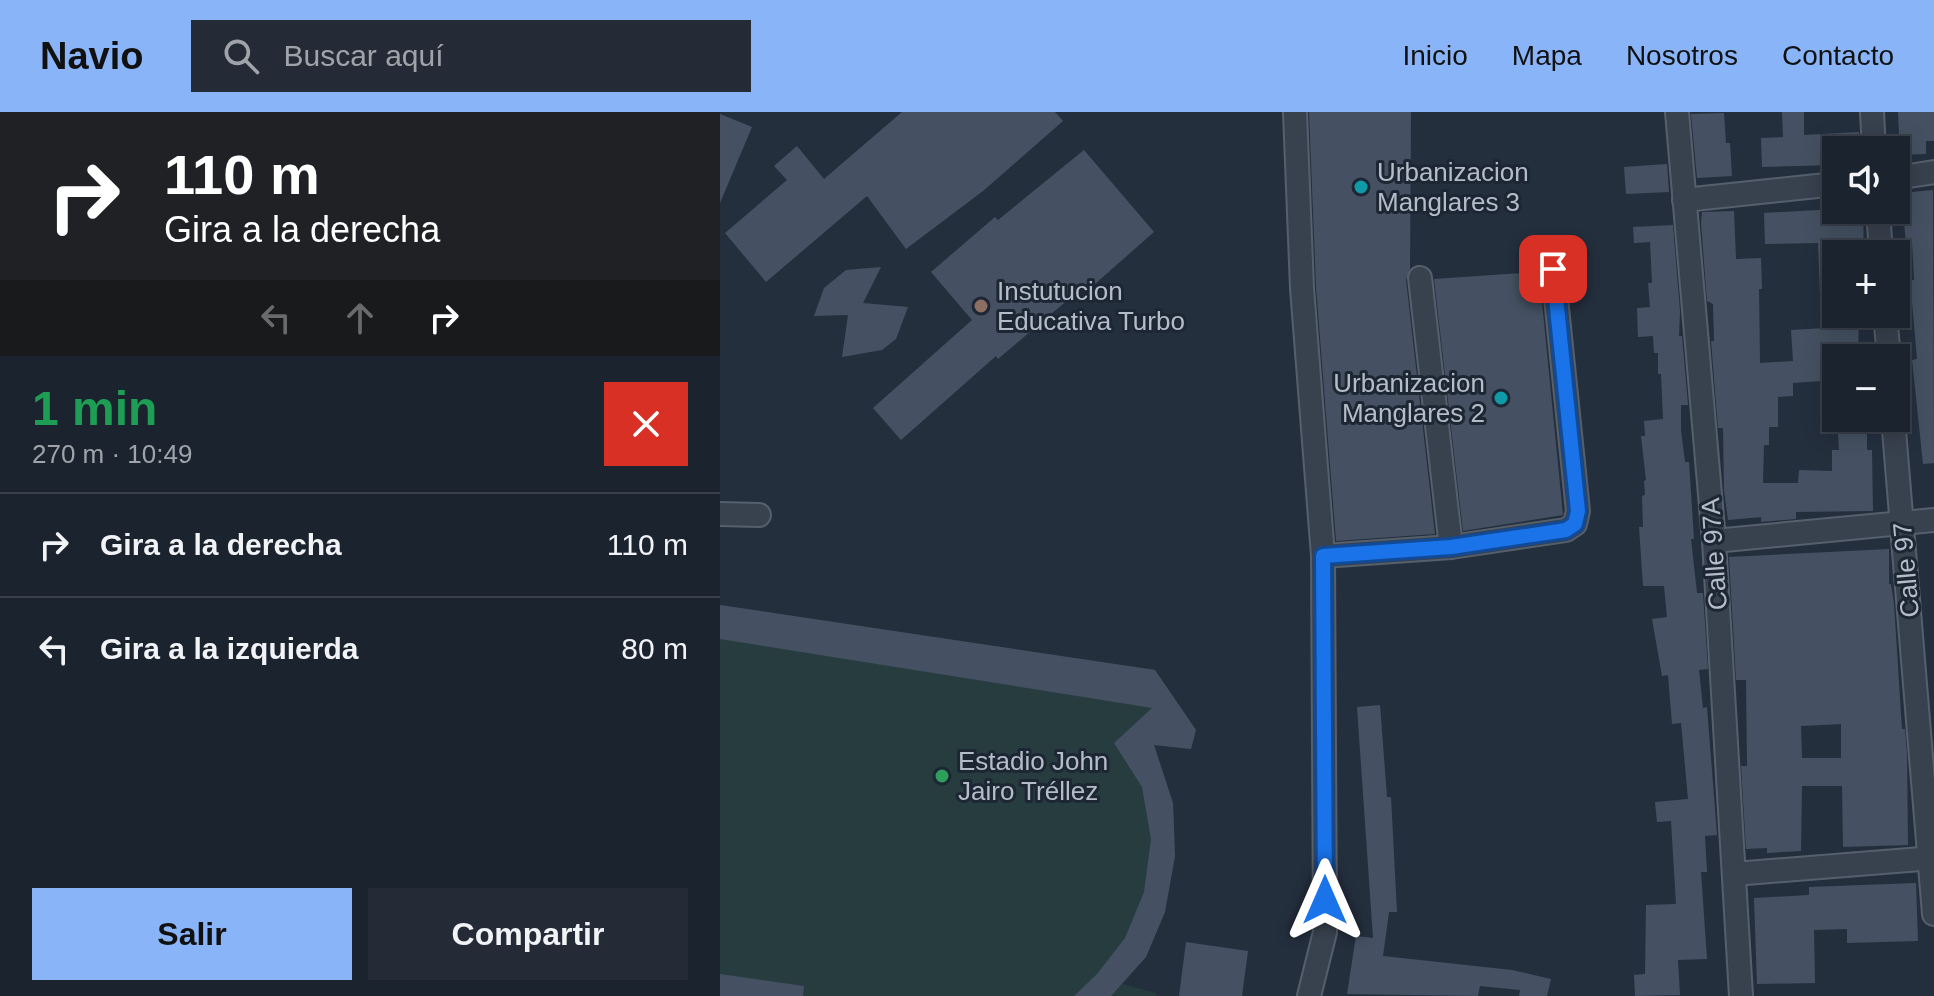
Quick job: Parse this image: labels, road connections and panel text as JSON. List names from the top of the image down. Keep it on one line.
{"streets":{"street":["Calle 97A","Calle 97"]},"places":["Urbanizacion Manglares 3","Instutucion Educativa Turbo","Urbanizacion Manglares 2","Estadio John Jairo Tréllez"],"page":{"header":"Navio","search":"Buscar aquí","nav":["Inicio","Mapa","Nosotros","Contacto"],"turn":["110 m","Gira a la derecha"],"map_buttons":["+","−"],"heading":["1 min","270 m · 10:49"],"list":[{"name":"Gira a la derecha","value":"110 m"},{"name":"Gira a la izquierda","value":"80 m"}],"buttons":["Salir","Compartir"]}}
